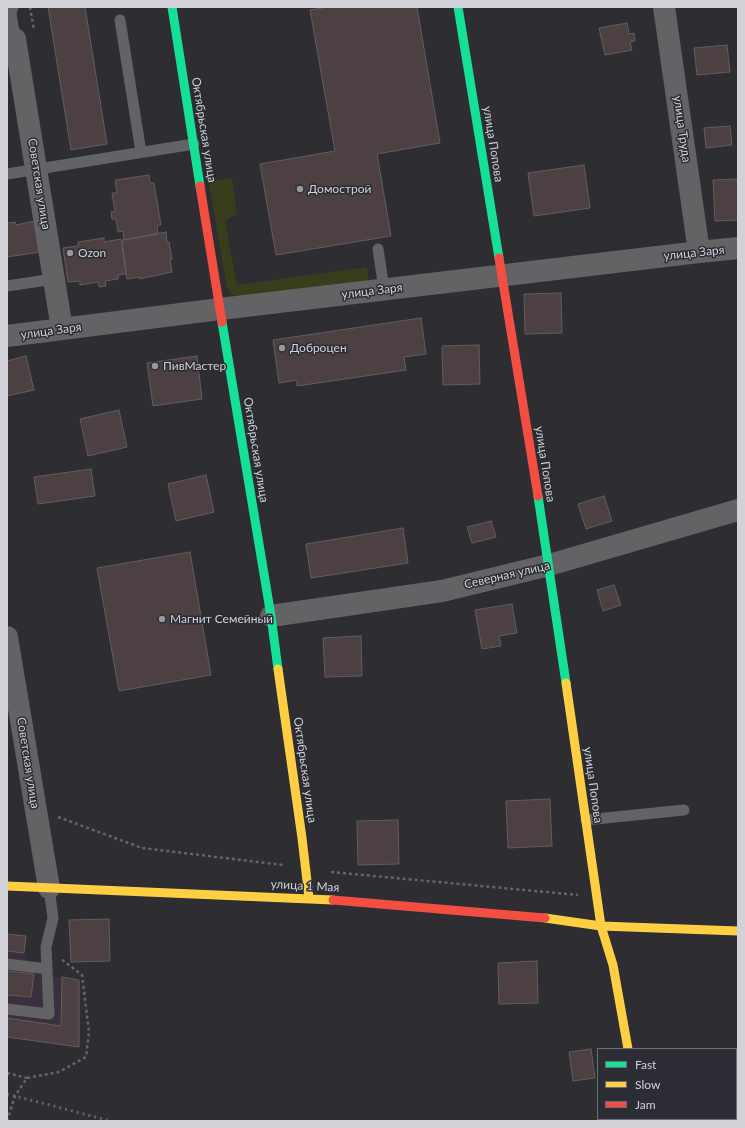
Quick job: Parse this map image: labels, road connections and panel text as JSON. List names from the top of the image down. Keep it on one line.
{"streets":{"main road":["Октябрьская улица","улица Попова","улица 1 Мая"],"street":["улица Труда","Советская улица","улица Заря","Северная улица"]},"crossings":[["улица Труда","улица Заря"],["Октябрьская улица","улица Заря"],["Октябрьская улица","Северная улица"],["Октябрьская улица","улица 1 Мая"],["улица Попова","улица Заря"],["улица Попова","Северная улица"],["улица Попова","улица 1 Мая"],["Советская улица","улица Заря"],["Советская улица","улица 1 Мая"]],"places":["Домострой","Ozon","Доброцен","ПивМастер","Магнит Семейный"],"legend":["Fast","Slow","Jam"]}
